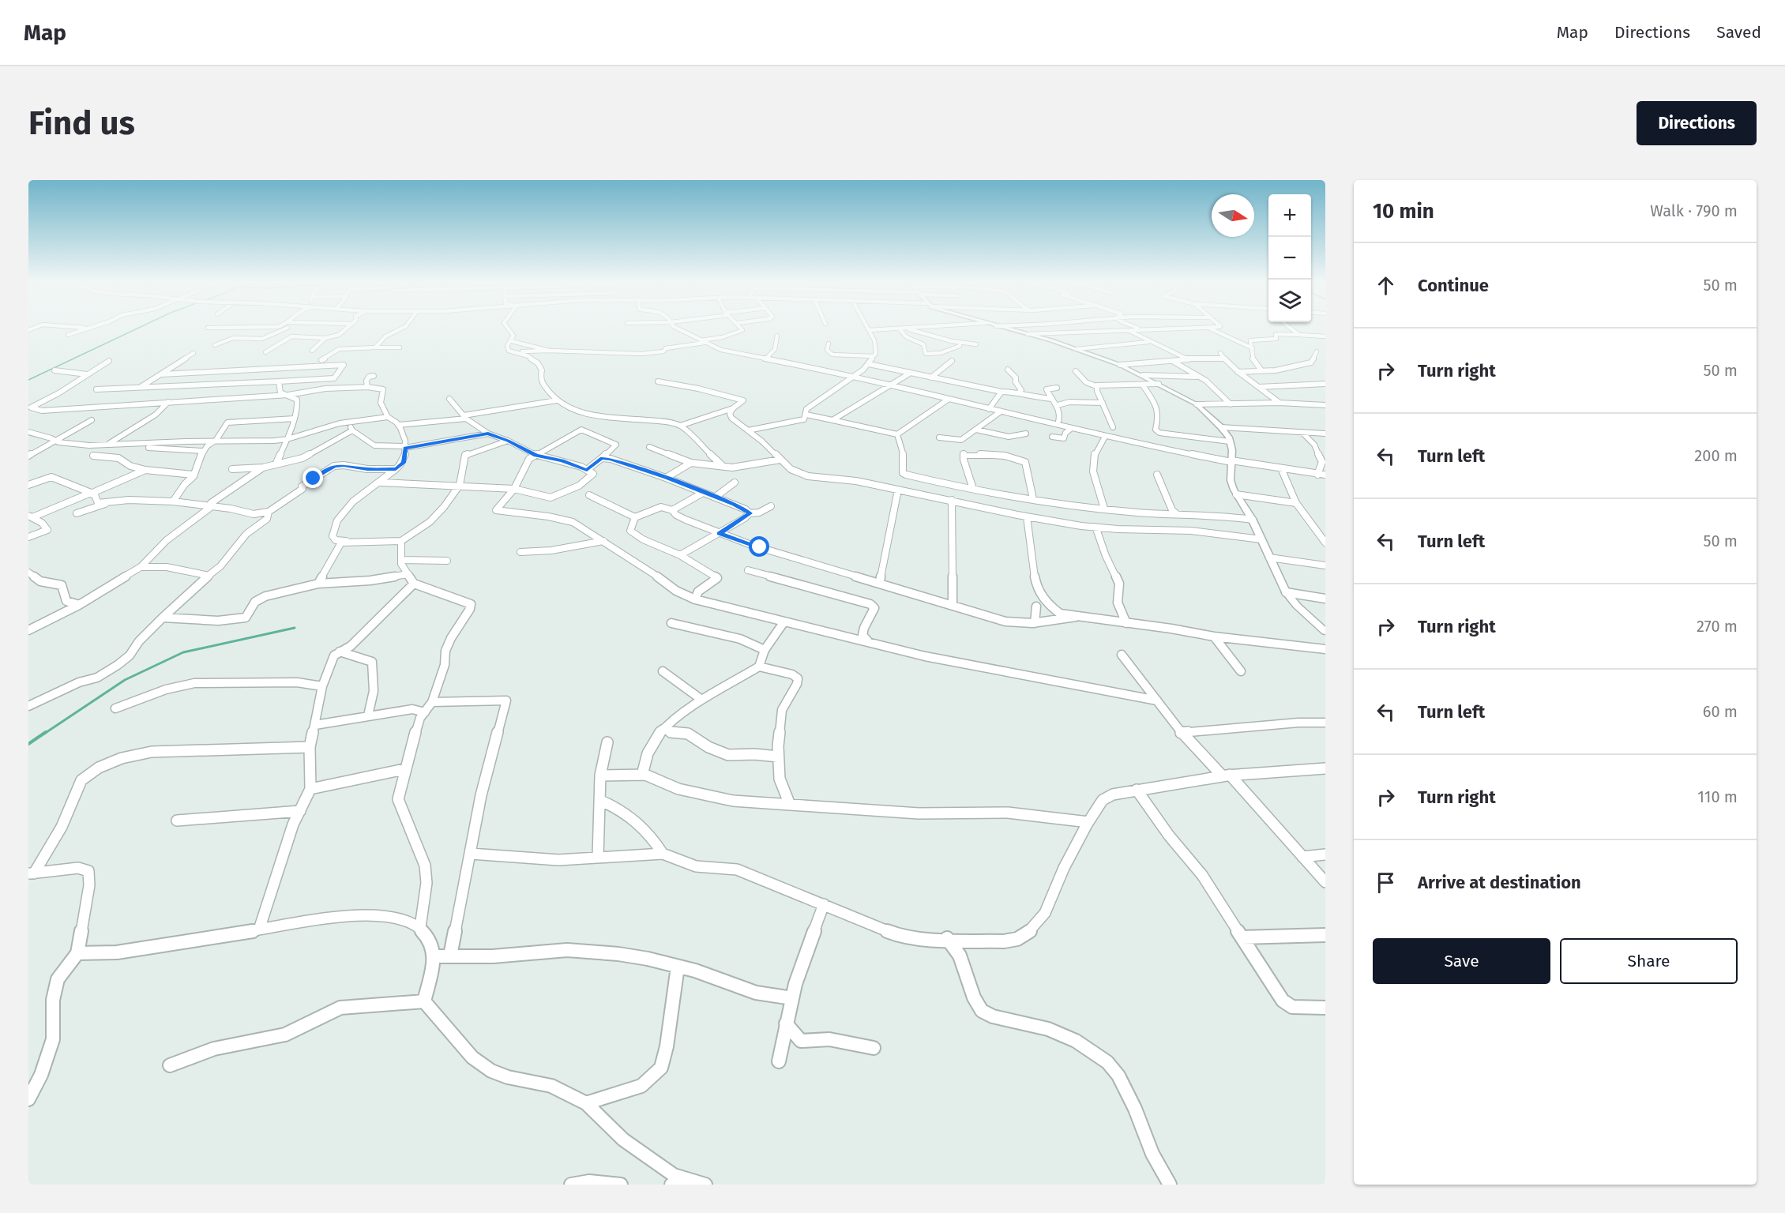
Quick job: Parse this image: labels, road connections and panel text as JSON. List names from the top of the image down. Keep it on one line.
{"north":"right","page":{"header":"Map","nav":["Map","Directions","Saved"],"buttons":["Directions",["Save","Share"]],"title":"Find us","heading":["10 min","Walk · 790 m"],"map_buttons":["+","−"],"list":[["Continue","50 m"],["Turn right","50 m"],["Turn left","200 m"],["Turn left","50 m"],["Turn right","270 m"],["Turn left","60 m"],["Turn right","110 m"],"Arrive at destination"]}}
